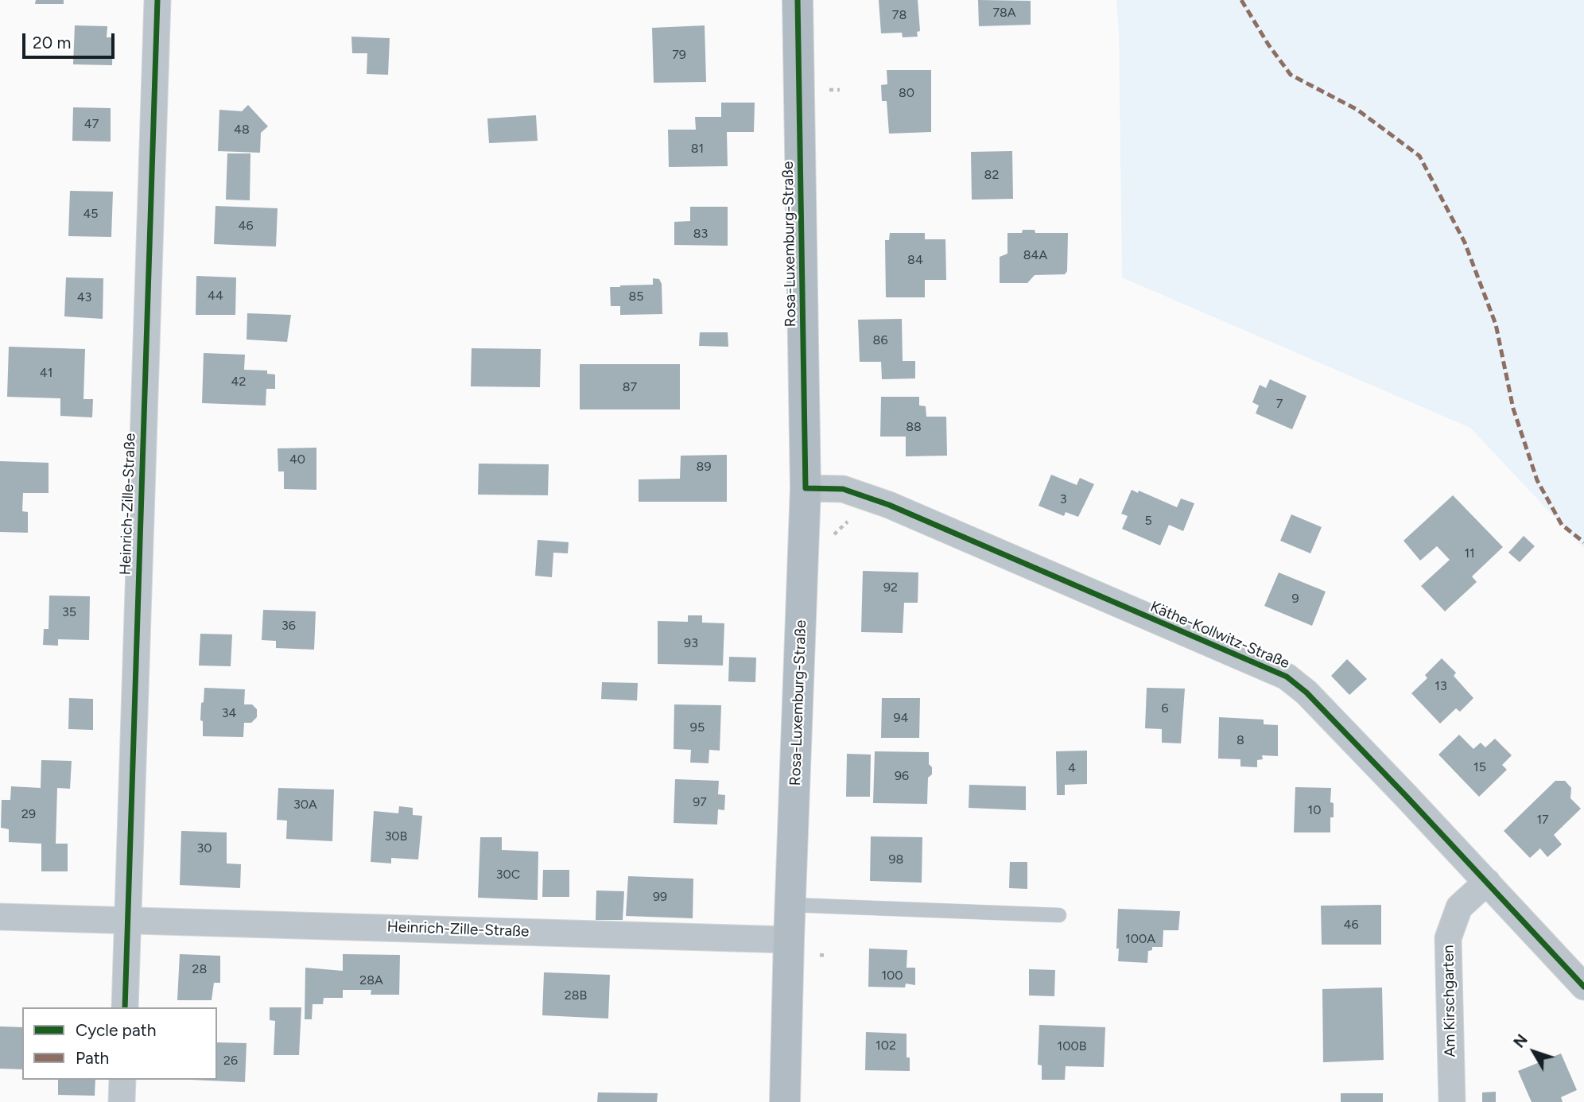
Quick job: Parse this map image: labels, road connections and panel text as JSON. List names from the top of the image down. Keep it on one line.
{"streets":{"street":["Rosa-Luxemburg-Straße","Heinrich-Zille-Straße","Käthe-Kollwitz-Straße","Am Kirschgarten"]},"crossings":[["Rosa-Luxemburg-Straße","Heinrich-Zille-Straße"],["Rosa-Luxemburg-Straße","Käthe-Kollwitz-Straße"],["Käthe-Kollwitz-Straße","Am Kirschgarten"]],"house_numbers":["78A","78","79","80","47","48","81","82","45","46","83","84A","84","44","85","43","86","41","42","87","7","88","40","89","3","5","11","92","9","35","36","93","13","6","34","94","95","8","15","4","96","97","30A","10","29","17","30B","30","98","30C","99","46","100A","28","100","28A","28B","102","100B","26"],"legend":["Cycle path","Path"],"scale_bar":"20 m","north":"top left"}
